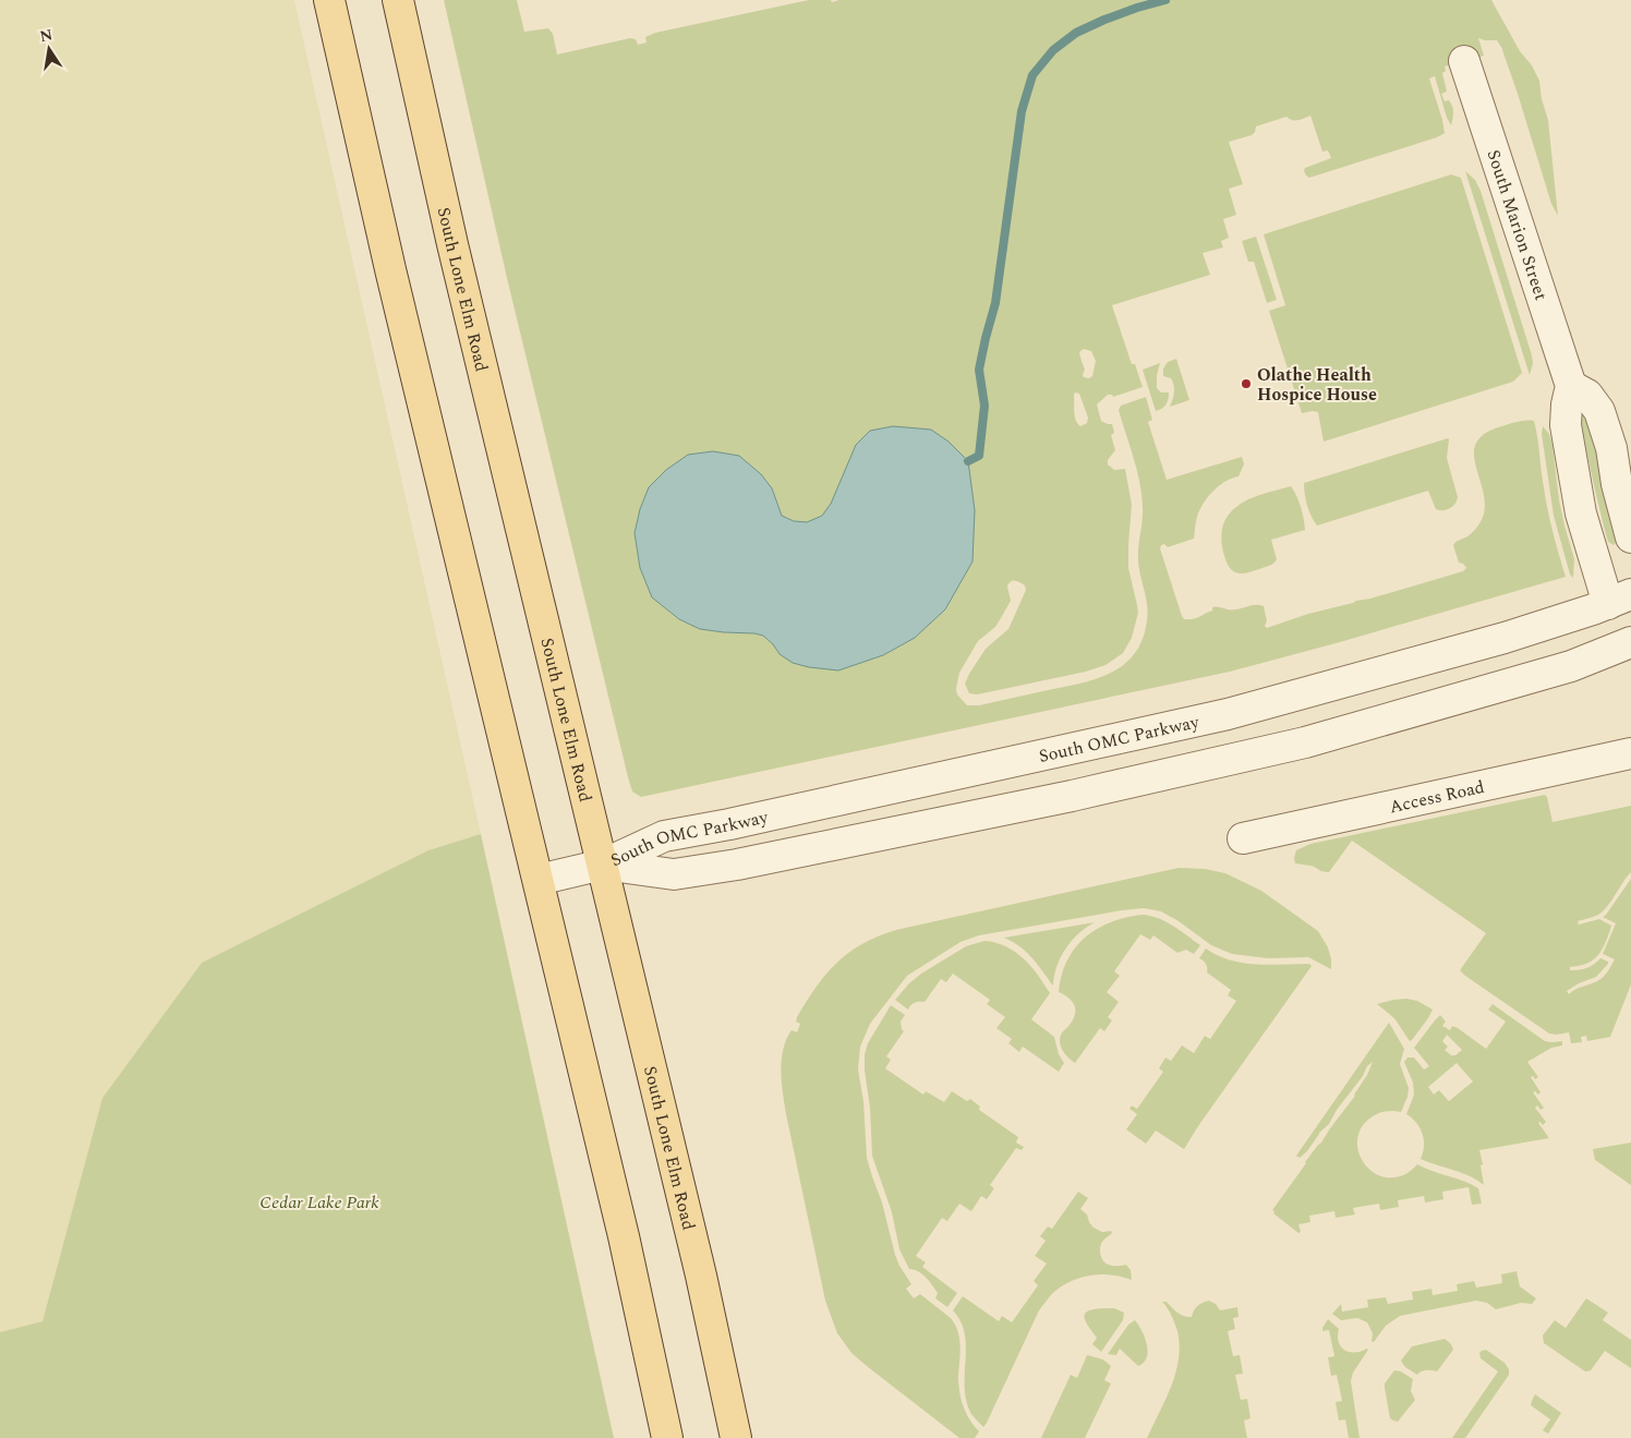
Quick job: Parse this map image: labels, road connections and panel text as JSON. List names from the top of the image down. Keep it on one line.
{"streets":{"main road":["South Lone Elm Road"],"street":["South Marion Street","South OMC Parkway","Access Road"]},"crossings":[["South Marion Street","South OMC Parkway"],["South Lone Elm Road","South OMC Parkway"]],"parks":["Cedar Lake Park"],"places":["Olathe Health Hospice House"],"north":"top"}
